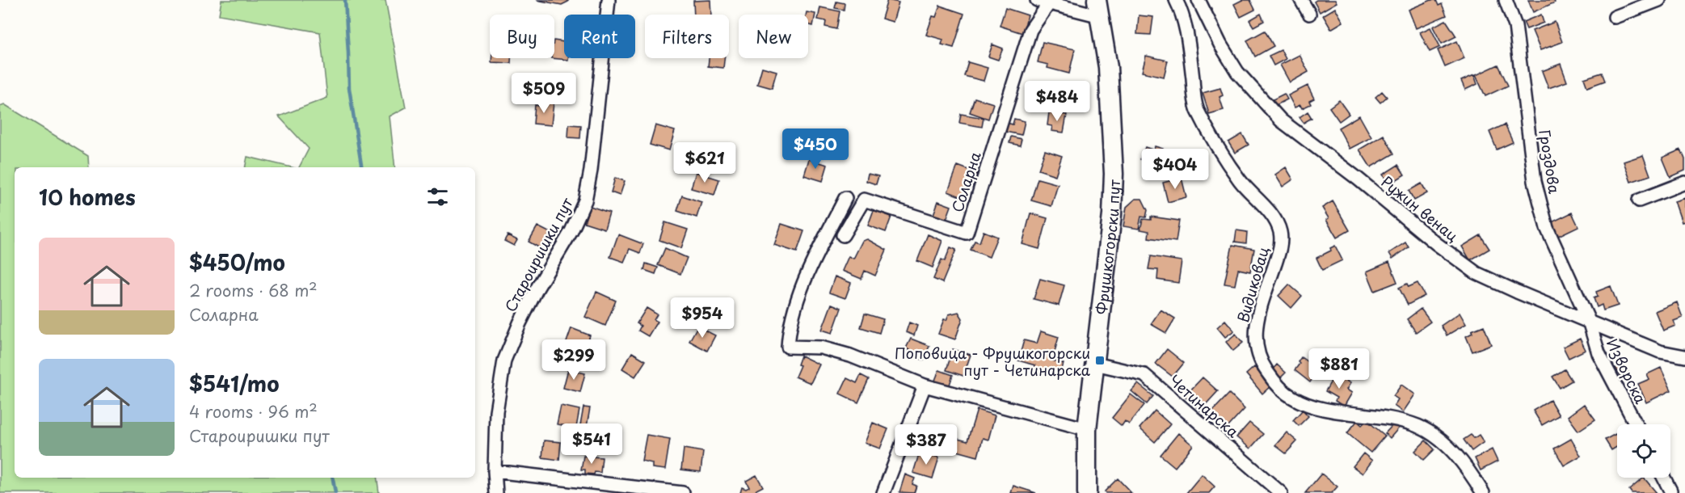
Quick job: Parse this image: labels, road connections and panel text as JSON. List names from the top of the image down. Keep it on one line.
{"streets":{"street":["Гроздова","Соларна","Ружин венац","Фрушкогорски пут","Староиришки пут","Видиковац","Изворска","Четинарска"]},"crossings":[["Гроздова","Ружин венац"],["Гроздова","Изворска"],["Ружин венац","Изворска"],["Фрушкогорски пут","Четинарска"]],"places":{"transit":["Поповица - Фрушкогорски пут - Четинарска"]},"page":{"chip":["Buy","Rent","Filters","New"],"price":["$509","$484","$450","$621","$404","$954","$299","$881","$541","$387"],"heading":"10 homes","list":[{"name":"$450/mo","note":"2 rooms · 68 m² · Соларна"},{"name":"$541/mo","note":"4 rooms · 96 m² · Староиришки пут"}]}}
